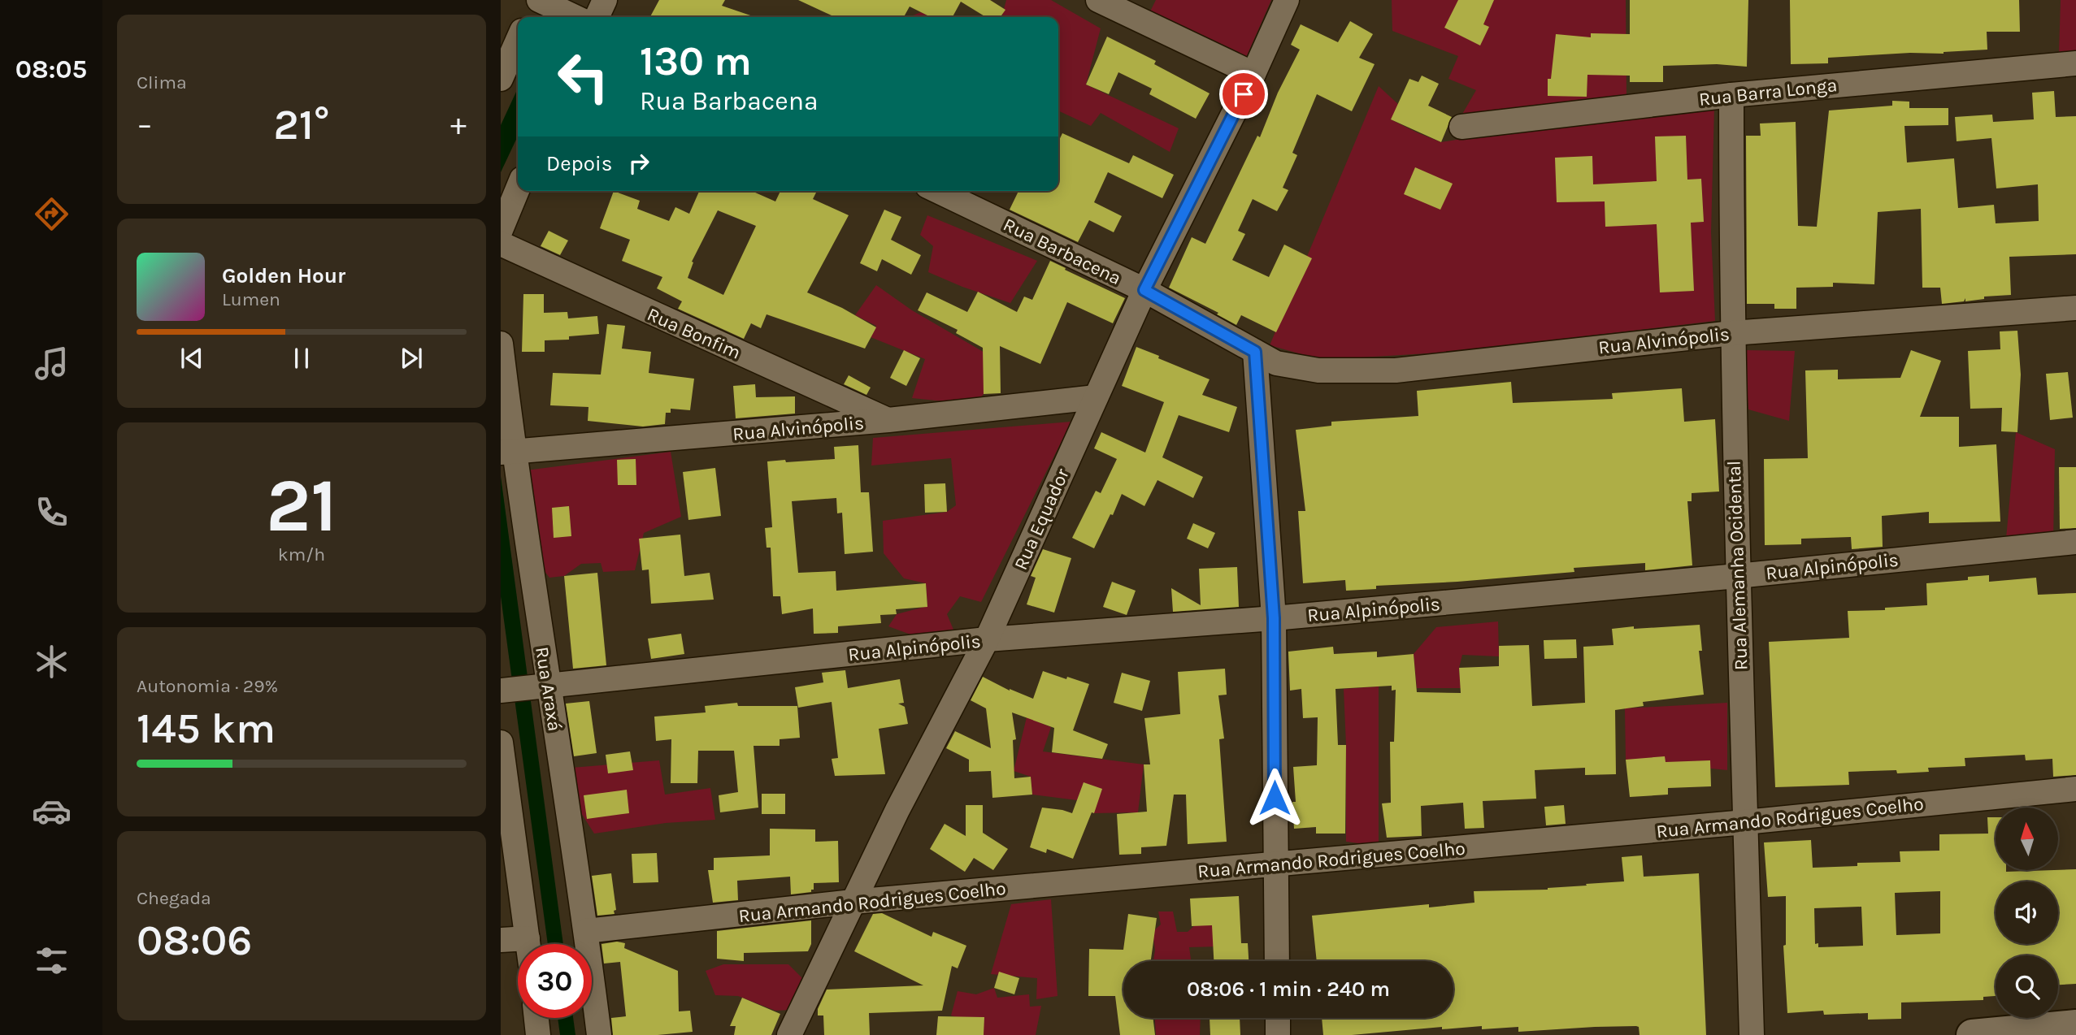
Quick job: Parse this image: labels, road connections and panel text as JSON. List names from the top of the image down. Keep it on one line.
{"streets":{"street":["Rua Barra Longa","Rua Barbacena","Rua Bonfim","Rua Alvinópolis","Rua Equador","Rua Alemanha Ocidental","Rua Alpinópolis","Rua Araxá","Rua Armando Rodrigues Coelho"]},"crossings":[["Rua Barra Longa","Rua Alemanha Ocidental"],["Rua Barbacena","Rua Alvinópolis"],["Rua Barbacena","Rua Equador"],["Rua Bonfim","Rua Alvinópolis"],["Rua Alvinópolis","Rua Equador"],["Rua Alvinópolis","Rua Alemanha Ocidental"],["Rua Alvinópolis","Rua Araxá"],["Rua Equador","Rua Alpinópolis"],["Rua Equador","Rua Armando Rodrigues Coelho"],["Rua Alemanha Ocidental","Rua Alpinópolis"],["Rua Alemanha Ocidental","Rua Armando Rodrigues Coelho"],["Rua Alpinópolis","Rua Araxá"],["Rua Araxá","Rua Armando Rodrigues Coelho"]],"north":"top","page":{"tabs":"08:05","tile":["Clima",["21","km/h"],["Autonomia · 29%","145 km"],["Chegada","08:06"]],"turn":["130 m","Rua Barbacena"],"heat":["−","21°","+"],"then":"Depois","song":["Golden Hour","Lumen"],"limit":"30","trip":"08:06 · 1 min · 240 m"}}
